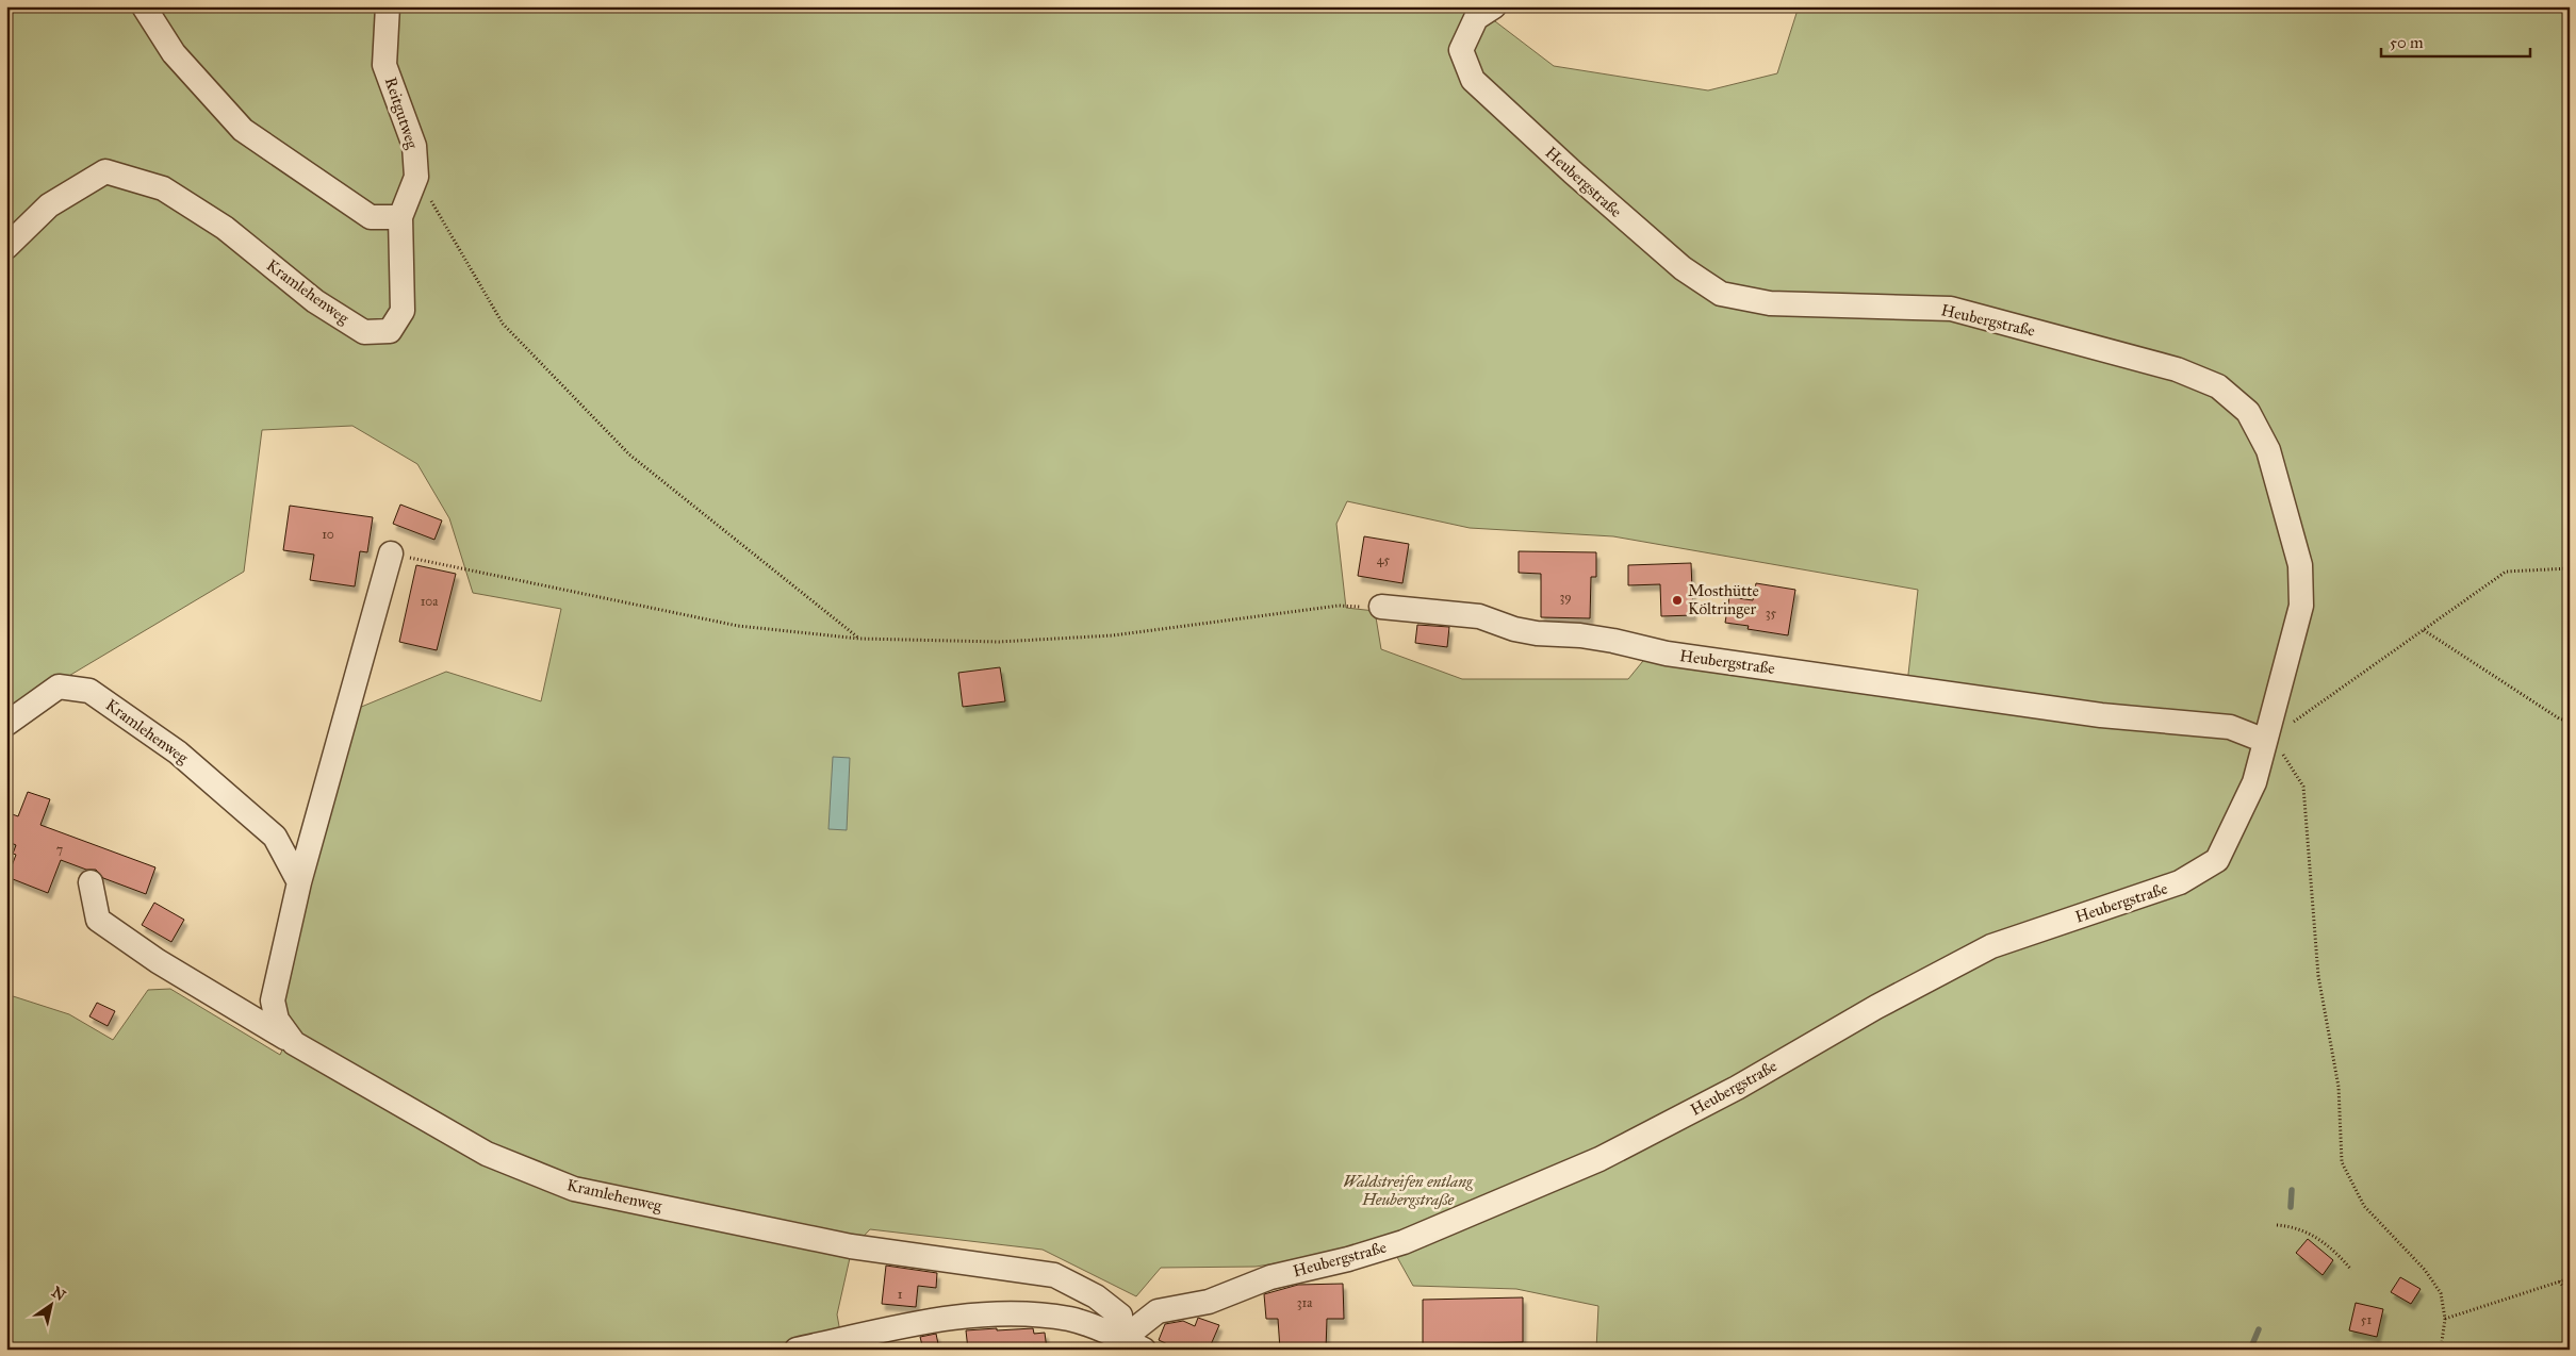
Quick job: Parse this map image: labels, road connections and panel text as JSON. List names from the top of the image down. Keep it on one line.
{"streets":{"street":["Reitgutweg","Heubergstraße","Kramlehenweg"]},"crossings":[["Reitgutweg","Kramlehenweg"],["Heubergstraße","Kramlehenweg"]],"parks":["Waldstreifen entlang Heubergstraße"],"places":["Mosthütte Költringer"],"house_numbers":["10","45","39","10a","35","7","1","31a","51"],"scale_bar":"50 m","north":"top right"}
